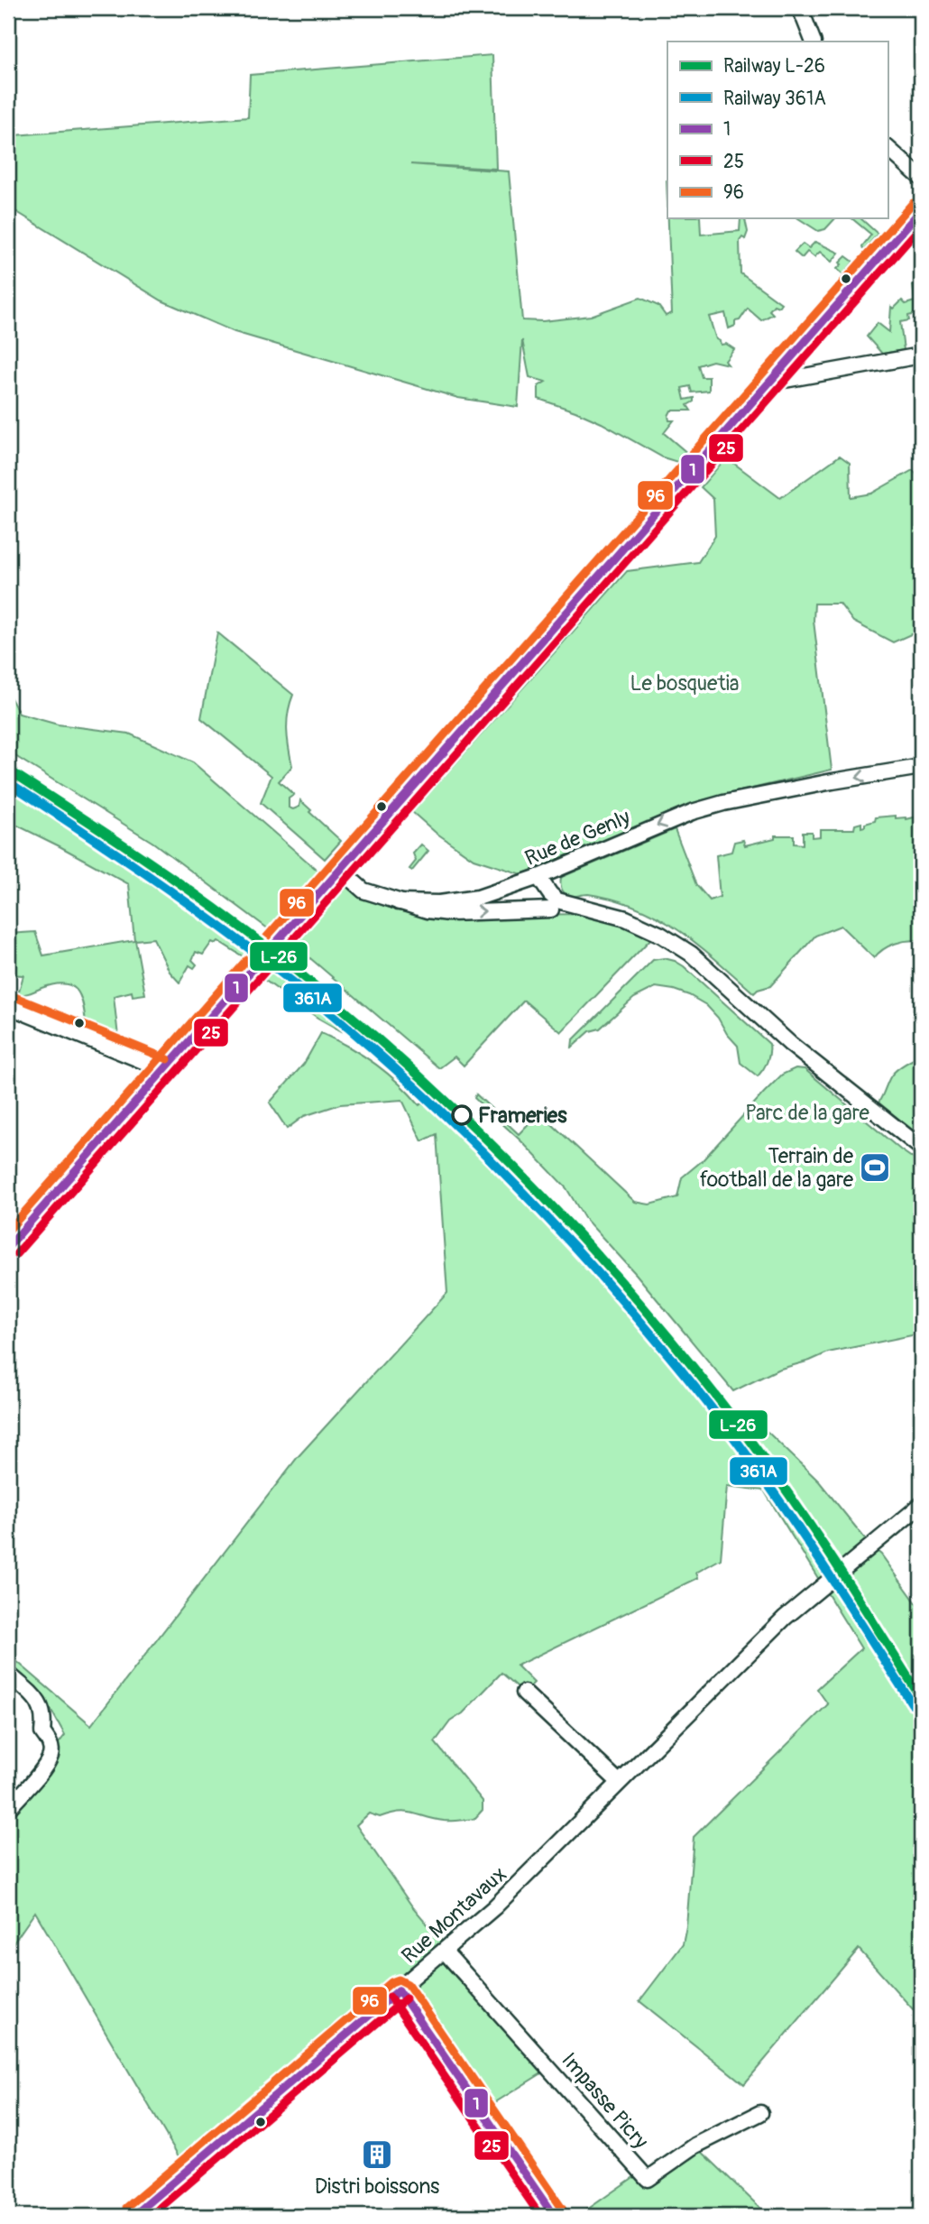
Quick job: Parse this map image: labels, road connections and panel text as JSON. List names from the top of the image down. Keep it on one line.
{"streets":{"street":["Rue de Genly","Rue Montavaux","Impasse Picry"]},"crossings":[["Rue Montavaux","Impasse Picry"]],"one_way":["Rue de Genly"],"parks":["Le bosquetia","Parc de la gare"],"places":{"other":["Frameries"],"sports":["Terrain de football de la gare"],"building":["Distri boissons"]},"lines":["transit line 96","transit line 1","transit line 25","rail line L-26","rail line 361A"],"legend":["Railway L-26","Railway 361A","1","25","96"]}
